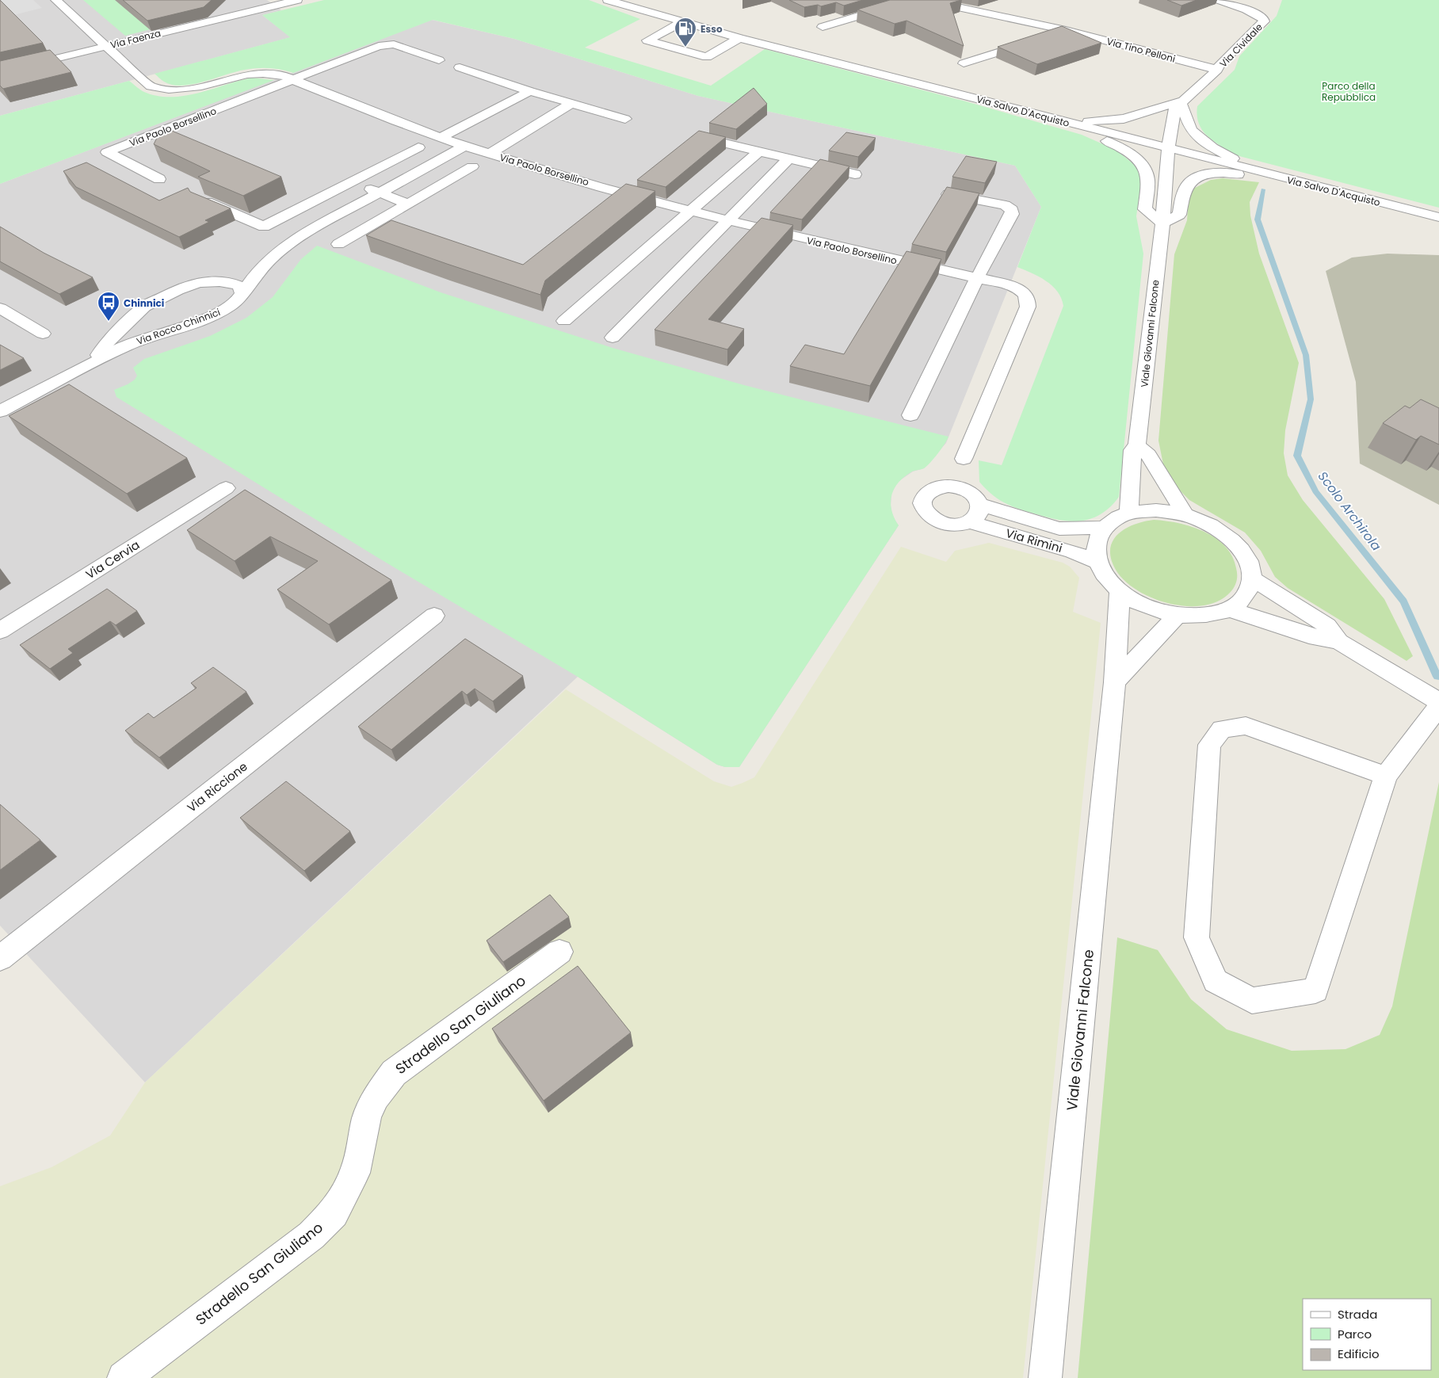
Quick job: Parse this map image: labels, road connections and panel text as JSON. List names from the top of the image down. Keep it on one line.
{"streets":{"street":["Via Faenza","Via Cividale","Via Tino Pelloni","Via Salvo D'Acquisto","Via Paolo Borsellino","Via Rocco Chinnici","Viale Giovanni Falcone","Via Rimini","Via Cervia","Via Riccione","Stradello San Giuliano"]},"crossings":[["Via Faenza","Via Paolo Borsellino"],["Via Cividale","Via Tino Pelloni"],["Via Cividale","Via Salvo D'Acquisto"],["Via Cividale","Viale Giovanni Falcone"],["Via Salvo D'Acquisto","Viale Giovanni Falcone"],["Via Paolo Borsellino","Via Rocco Chinnici"],["Via Paolo Borsellino","Via Rimini"],["Viale Giovanni Falcone","Via Rimini"]],"water":["Scolo Archirola"],"parks":["Parco della Repubblica"],"places":{"fuel station":["Esso"],"bus stop":["Chinnici"]},"legend":["Strada","Parco","Edificio"]}
